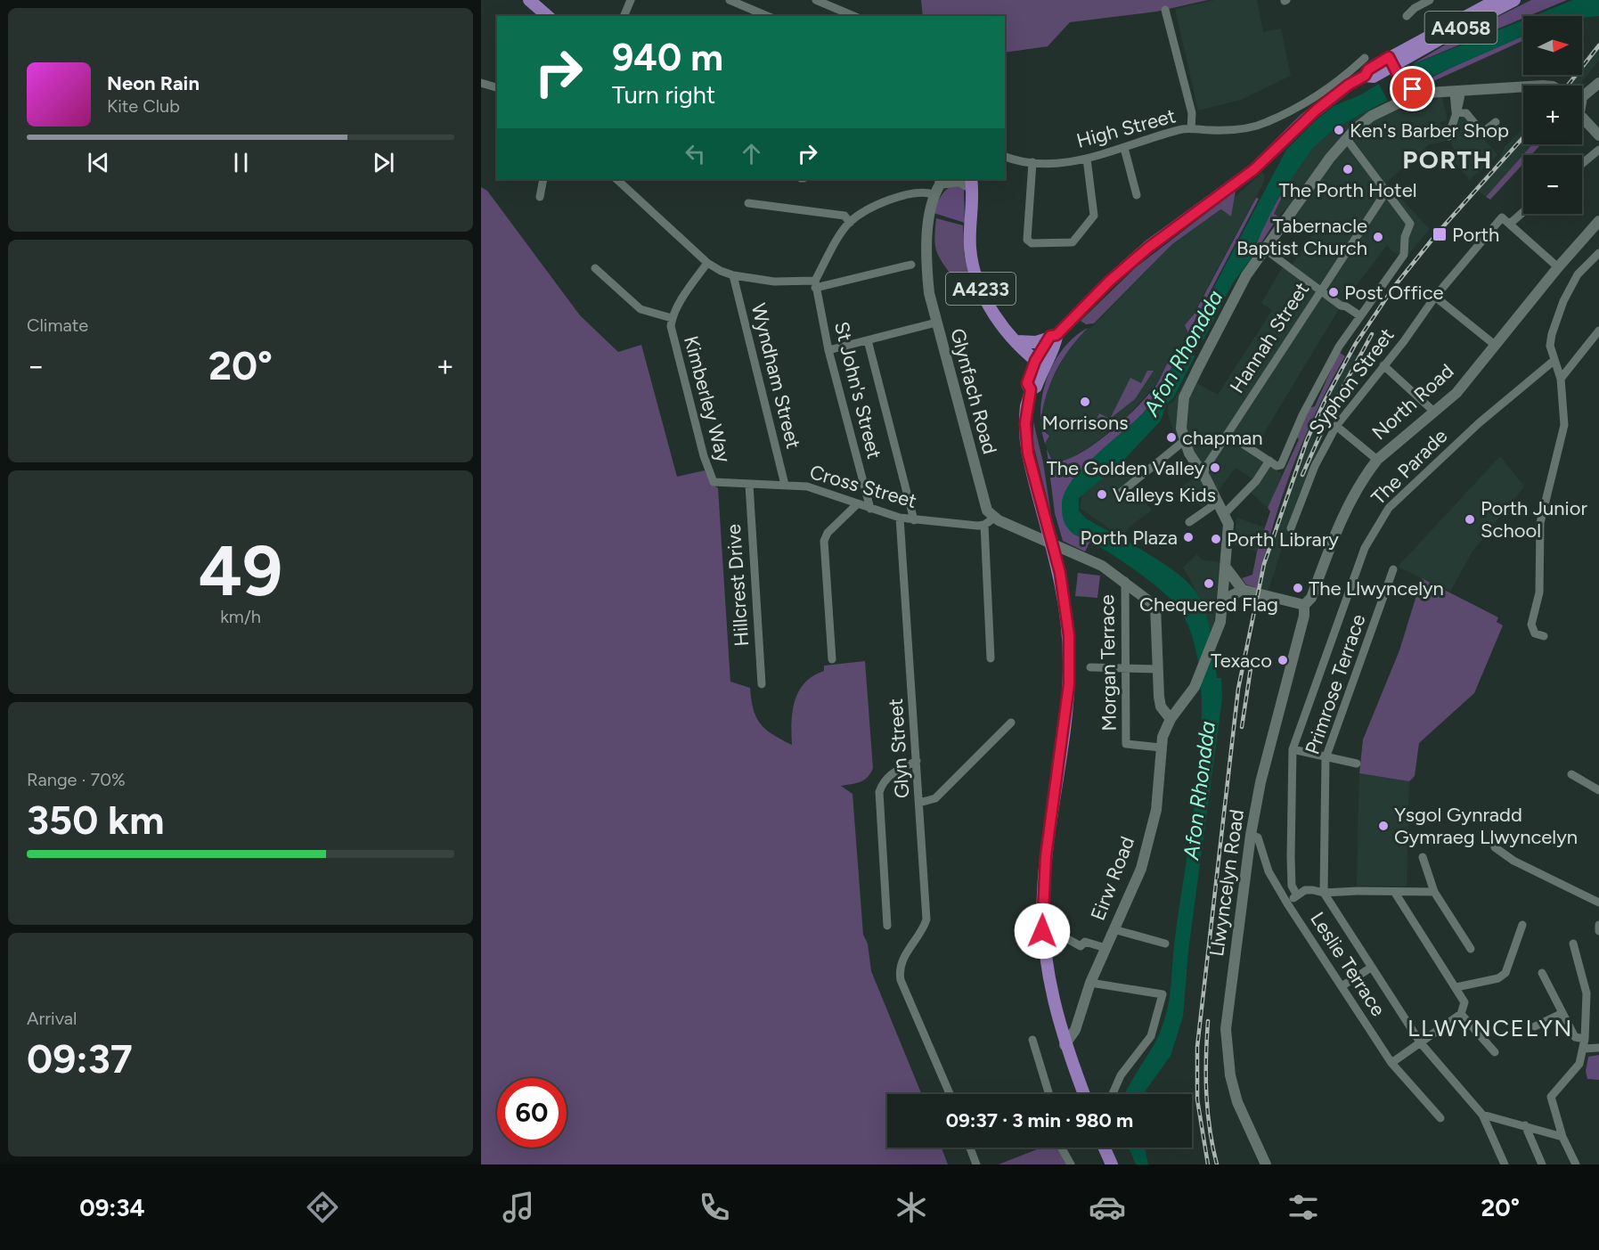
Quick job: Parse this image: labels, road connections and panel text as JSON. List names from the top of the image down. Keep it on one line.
{"streets":{"main road":["A4058","A4233","Glynfach Road","North Road","Eirw Road","Llwyncelyn Road"],"street":["High Street","Hannah Street","Wyndham Street","Syphon Street","St John's Street","Kimberley Way","The Parade","Cross Street","Hillcrest Drive","Morgan Terrace","Primrose Terrace","Glyn Street","Leslie Terrace"]},"crossings":[["A4058","A4233"],["A4058","Eirw Road"],["Wyndham Street","Kimberley Way"],["Wyndham Street","Cross Street"],["St John's Street","Cross Street"],["Glynfach Road","Cross Street"],["Kimberley Way","Cross Street"],["Kimberley Way","Hillcrest Drive"],["North Road","Llwyncelyn Road"],["The Parade","Leslie Terrace"],["Cross Street","Glyn Street"],["Morgan Terrace","Eirw Road"],["Llwyncelyn Road","Leslie Terrace"]],"districts":["PORTH","LLWYNCELYN"],"water":["Afon Rhondda"],"places":{"other":["Ken's Barber Shop","The Porth Hotel","Tabernacle Baptist Church","Post Office","Morrisons","chapman","The Golden Valley","Valleys Kids","Porth Junior School","Porth Plaza","Porth Library","Chequered Flag","The Llwyncelyn","Texaco","Ysgol Gynradd Gymraeg Llwyncelyn"],"transit":["Porth"]},"north":"right","page":{"map_buttons":["+","−"],"turn":["940 m","Turn right"],"song":["Neon Rain","Kite Club"],"tile":["Climate",["49","km/h"],["Range · 70%","350 km"],["Arrival","09:37"]],"heat":["−","20°","+"],"limit":"60","trip":"09:37 · 3 min · 980 m","tabs":["09:34","20°"]}}
